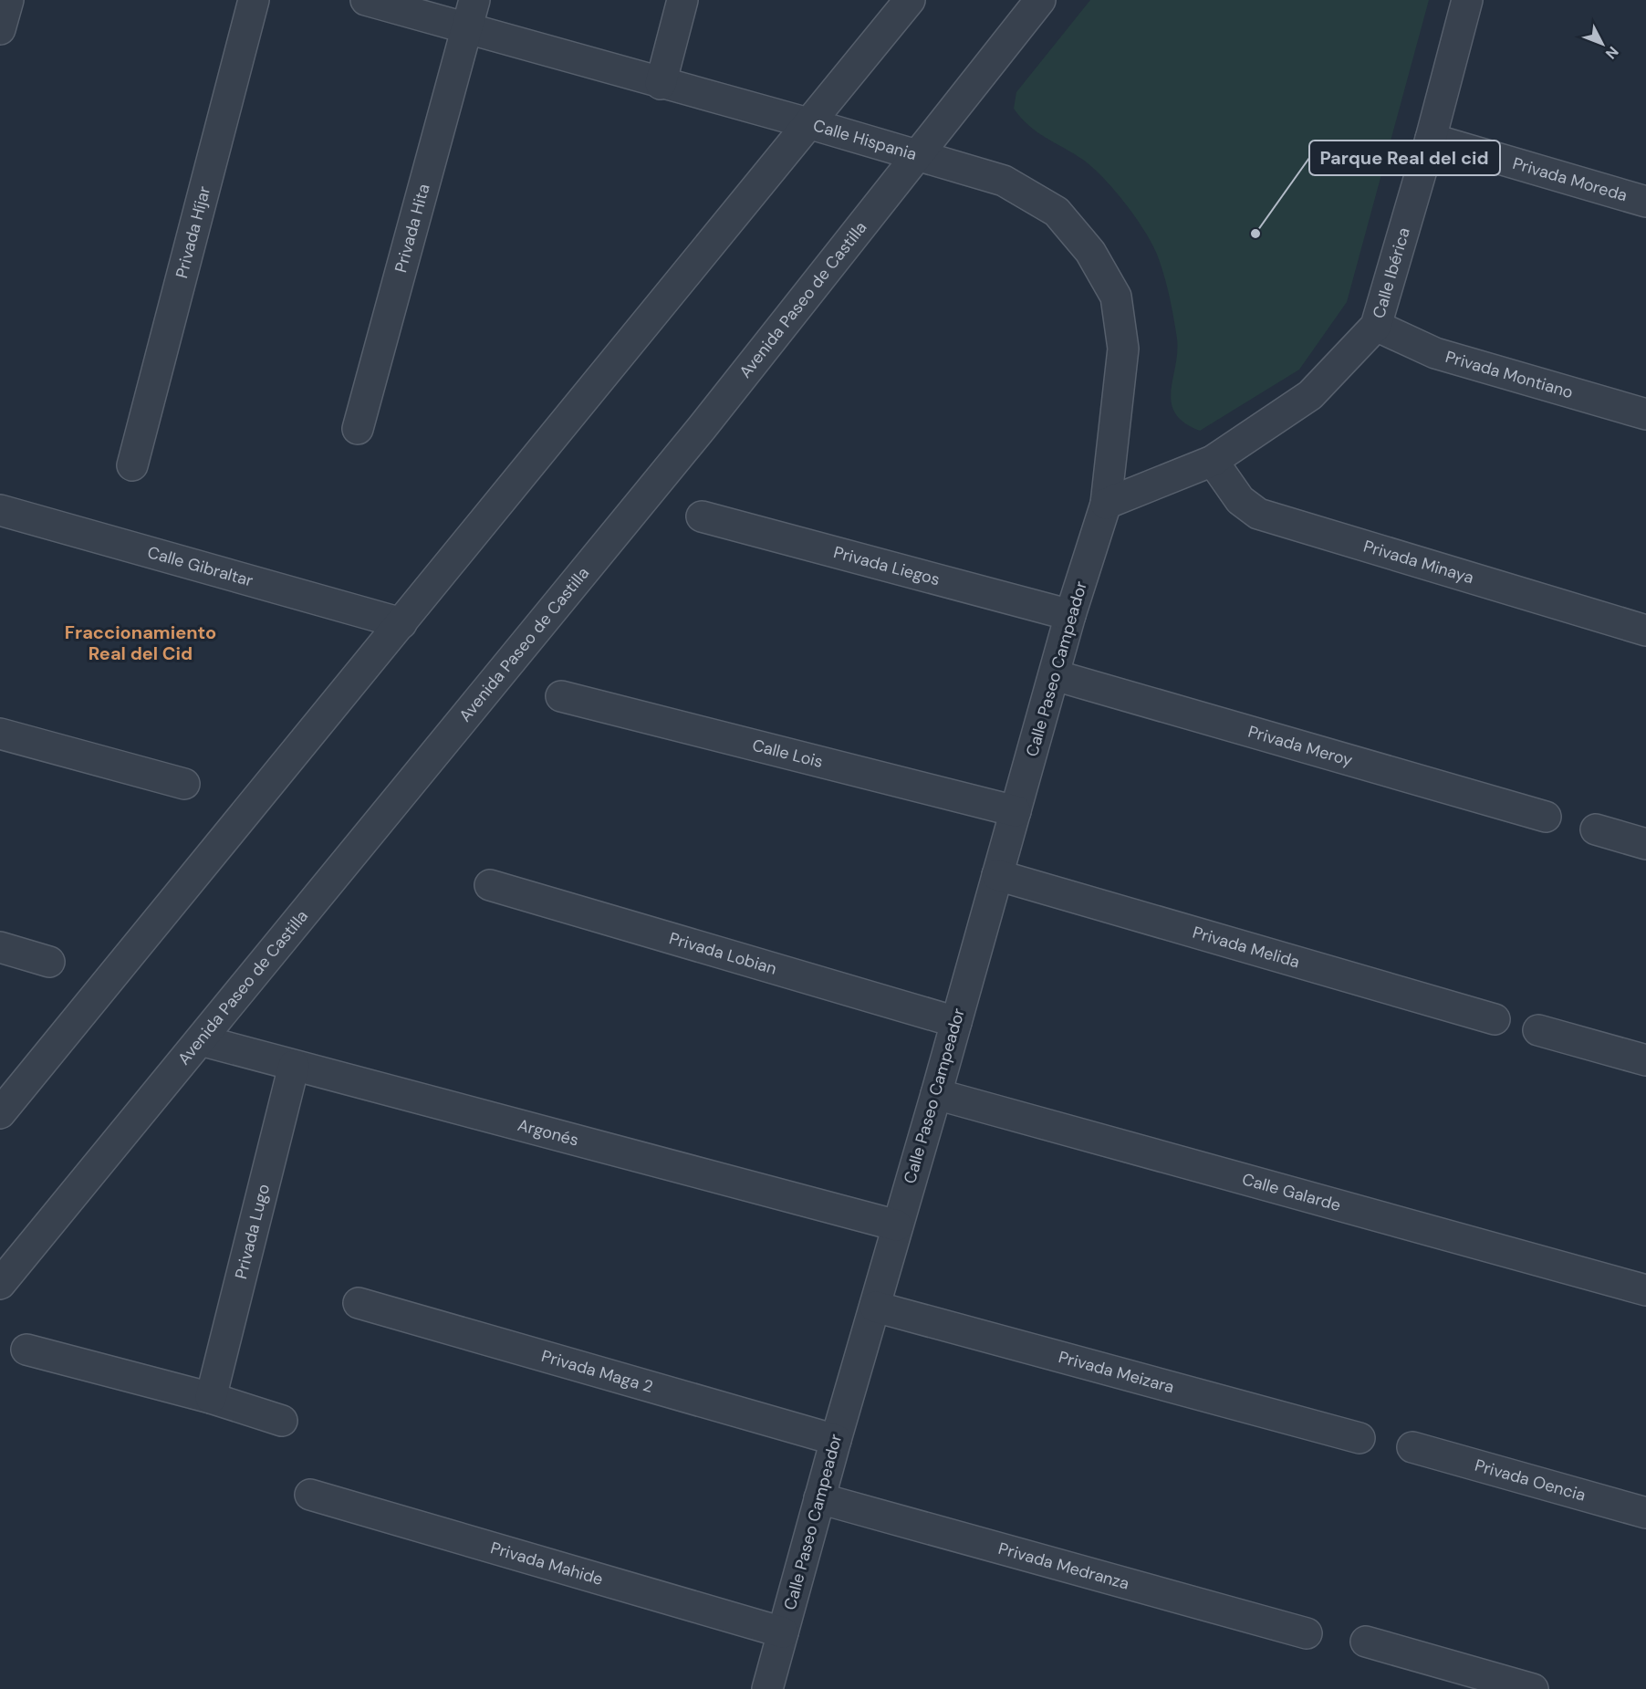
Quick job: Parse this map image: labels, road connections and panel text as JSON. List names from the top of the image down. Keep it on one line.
{"streets":{"street":["Calle Hispania","Privada Moreda","Privada Hita","Privada Híjar","Calle Ibérica","Avenida Paseo de Castilla","Privada Montiano","Privada Minaya","Privada Liegos","Calle Gibraltar","Calle Paseo Campeador","Privada Meroy","Calle Lois","Privada Melida","Privada Lobian","Argonés","Calle Galarde","Privada Lugo","Privada Maga 2","Privada Meizara","Privada Oencia","Privada Mahide","Privada Medranza"]},"crossings":[["Calle Hispania","Privada Hita"],["Calle Hispania","Calle Ibérica"],["Calle Hispania","Avenida Paseo de Castilla"],["Calle Hispania","Calle Paseo Campeador"],["Privada Moreda","Calle Ibérica"],["Calle Ibérica","Privada Montiano"],["Calle Ibérica","Privada Minaya"],["Calle Ibérica","Calle Paseo Campeador"],["Avenida Paseo de Castilla","Argonés"],["Privada Liegos","Calle Paseo Campeador"],["Calle Paseo Campeador","Privada Meroy"],["Calle Paseo Campeador","Calle Lois"],["Calle Paseo Campeador","Privada Melida"],["Calle Paseo Campeador","Privada Lobian"],["Calle Paseo Campeador","Argonés"],["Calle Paseo Campeador","Calle Galarde"],["Calle Paseo Campeador","Privada Maga 2"],["Calle Paseo Campeador","Privada Meizara"],["Calle Paseo Campeador","Privada Mahide"],["Calle Paseo Campeador","Privada Medranza"],["Argonés","Privada Lugo"]],"districts":["Fraccionamiento Real del Cid"],"places":["Parque Real del cid"],"north":"bottom right"}
